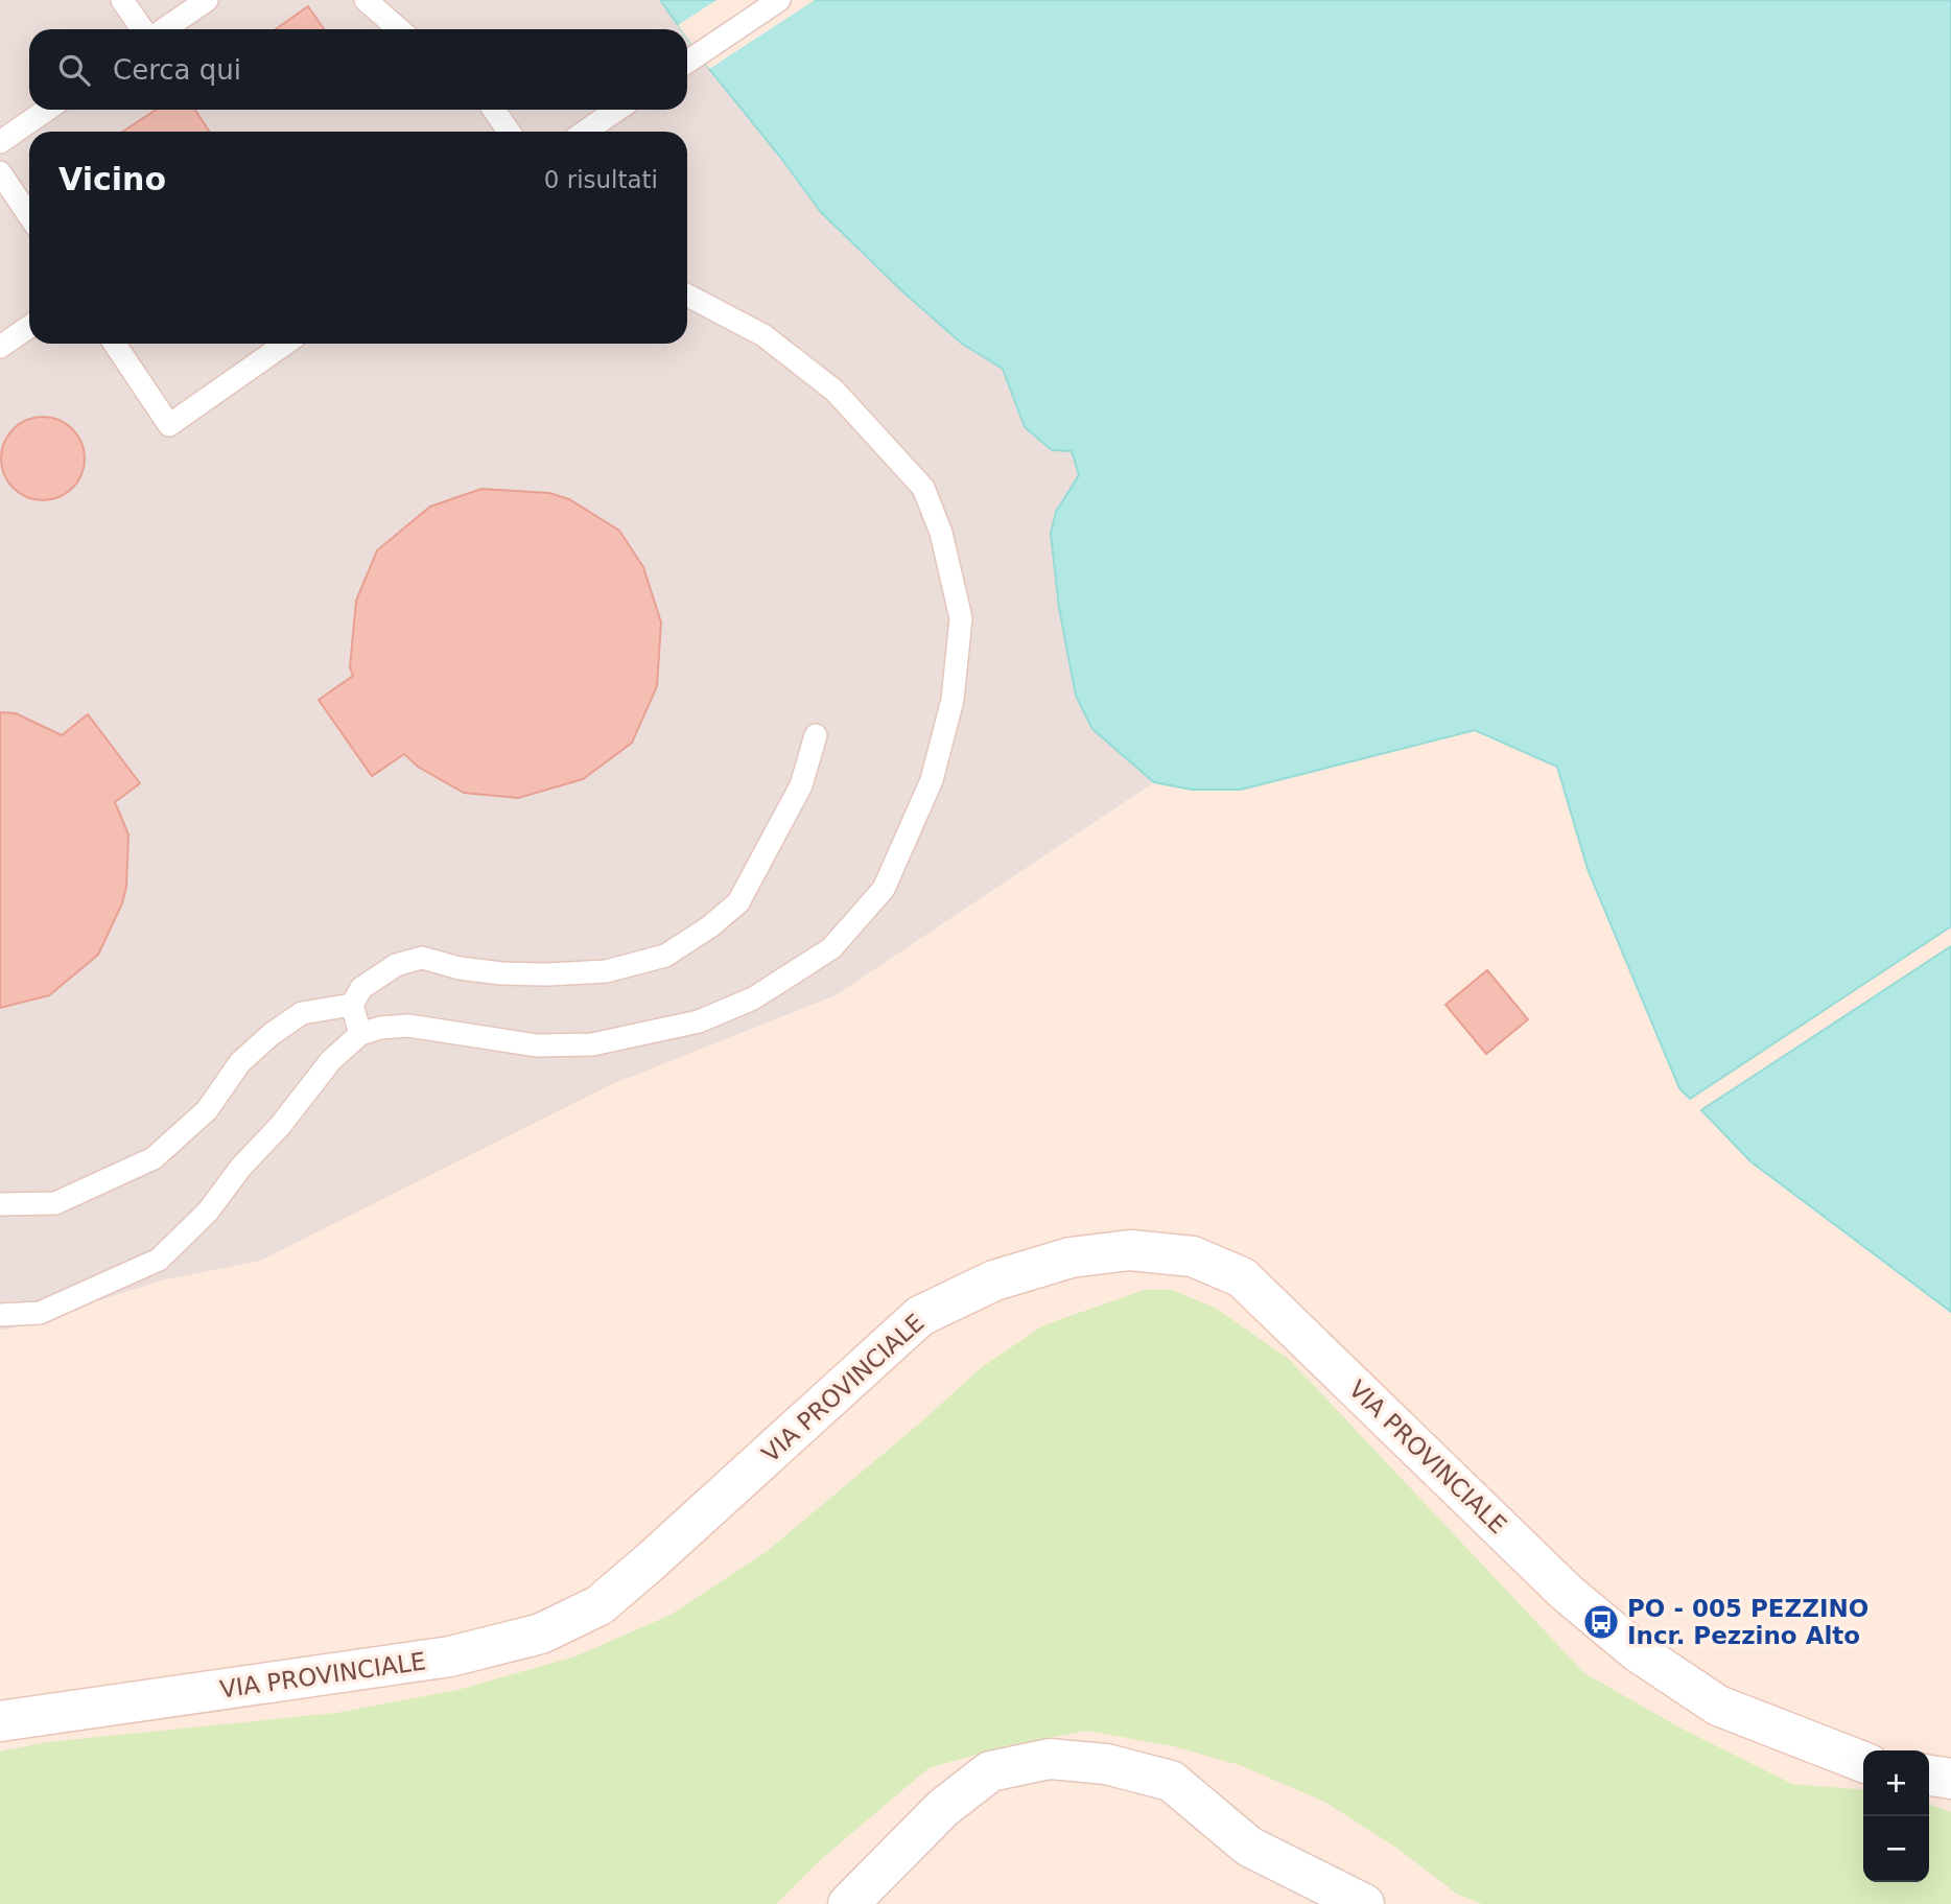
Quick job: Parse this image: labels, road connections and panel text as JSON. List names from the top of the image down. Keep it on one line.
{"streets":{"main road":["VIA PROVINCIALE"]},"places":{"bus stop":["PO - 005 PEZZINO Incr. Pezzino Alto"]},"page":{"search":"Cerca qui","heading":["Vicino","0 risultati"],"map_buttons":["+","−"]}}
